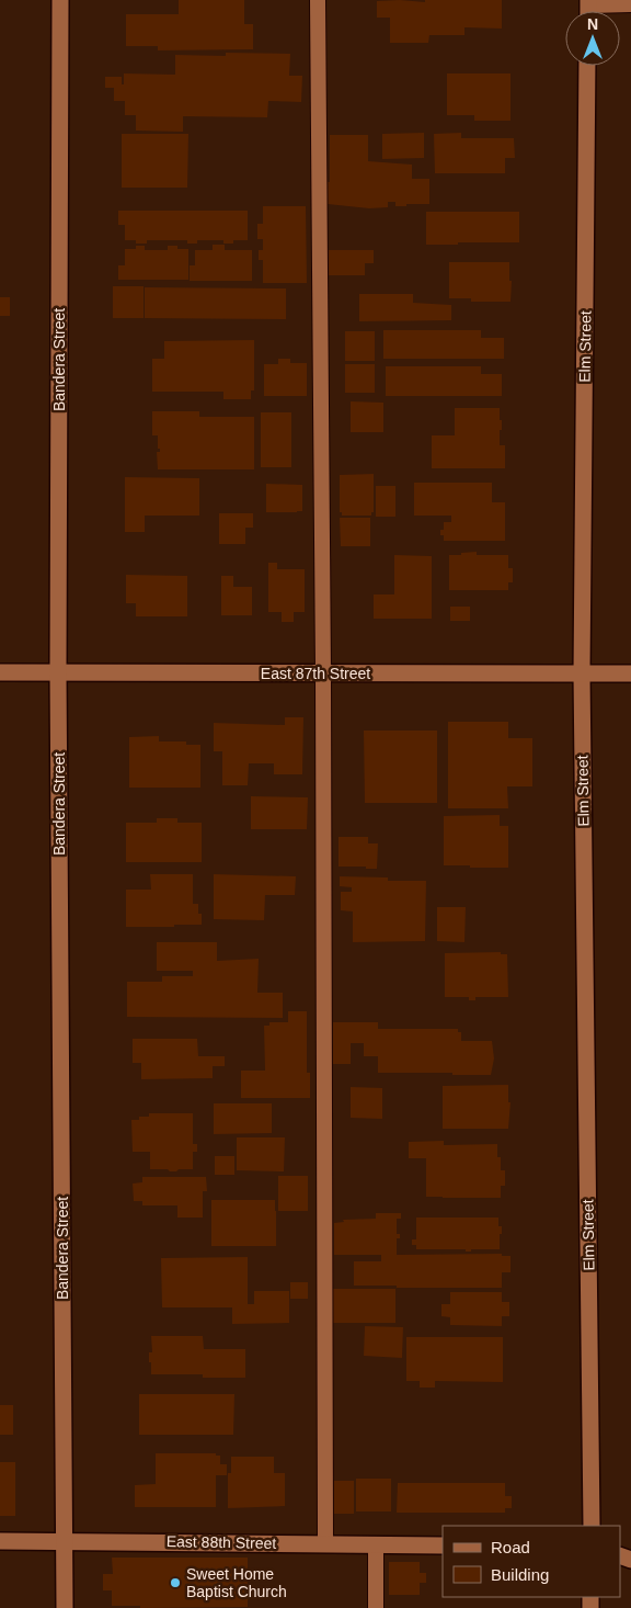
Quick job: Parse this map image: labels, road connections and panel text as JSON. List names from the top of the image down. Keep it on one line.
{"streets":{"street":["Elm Street","Bandera Street","East 87th Street","East 88th Street"]},"crossings":[["Elm Street","East 87th Street"],["Bandera Street","East 87th Street"],["Bandera Street","East 88th Street"]],"places":["Sweet Home Baptist Church"],"legend":["Road","Building"],"north":"top"}
